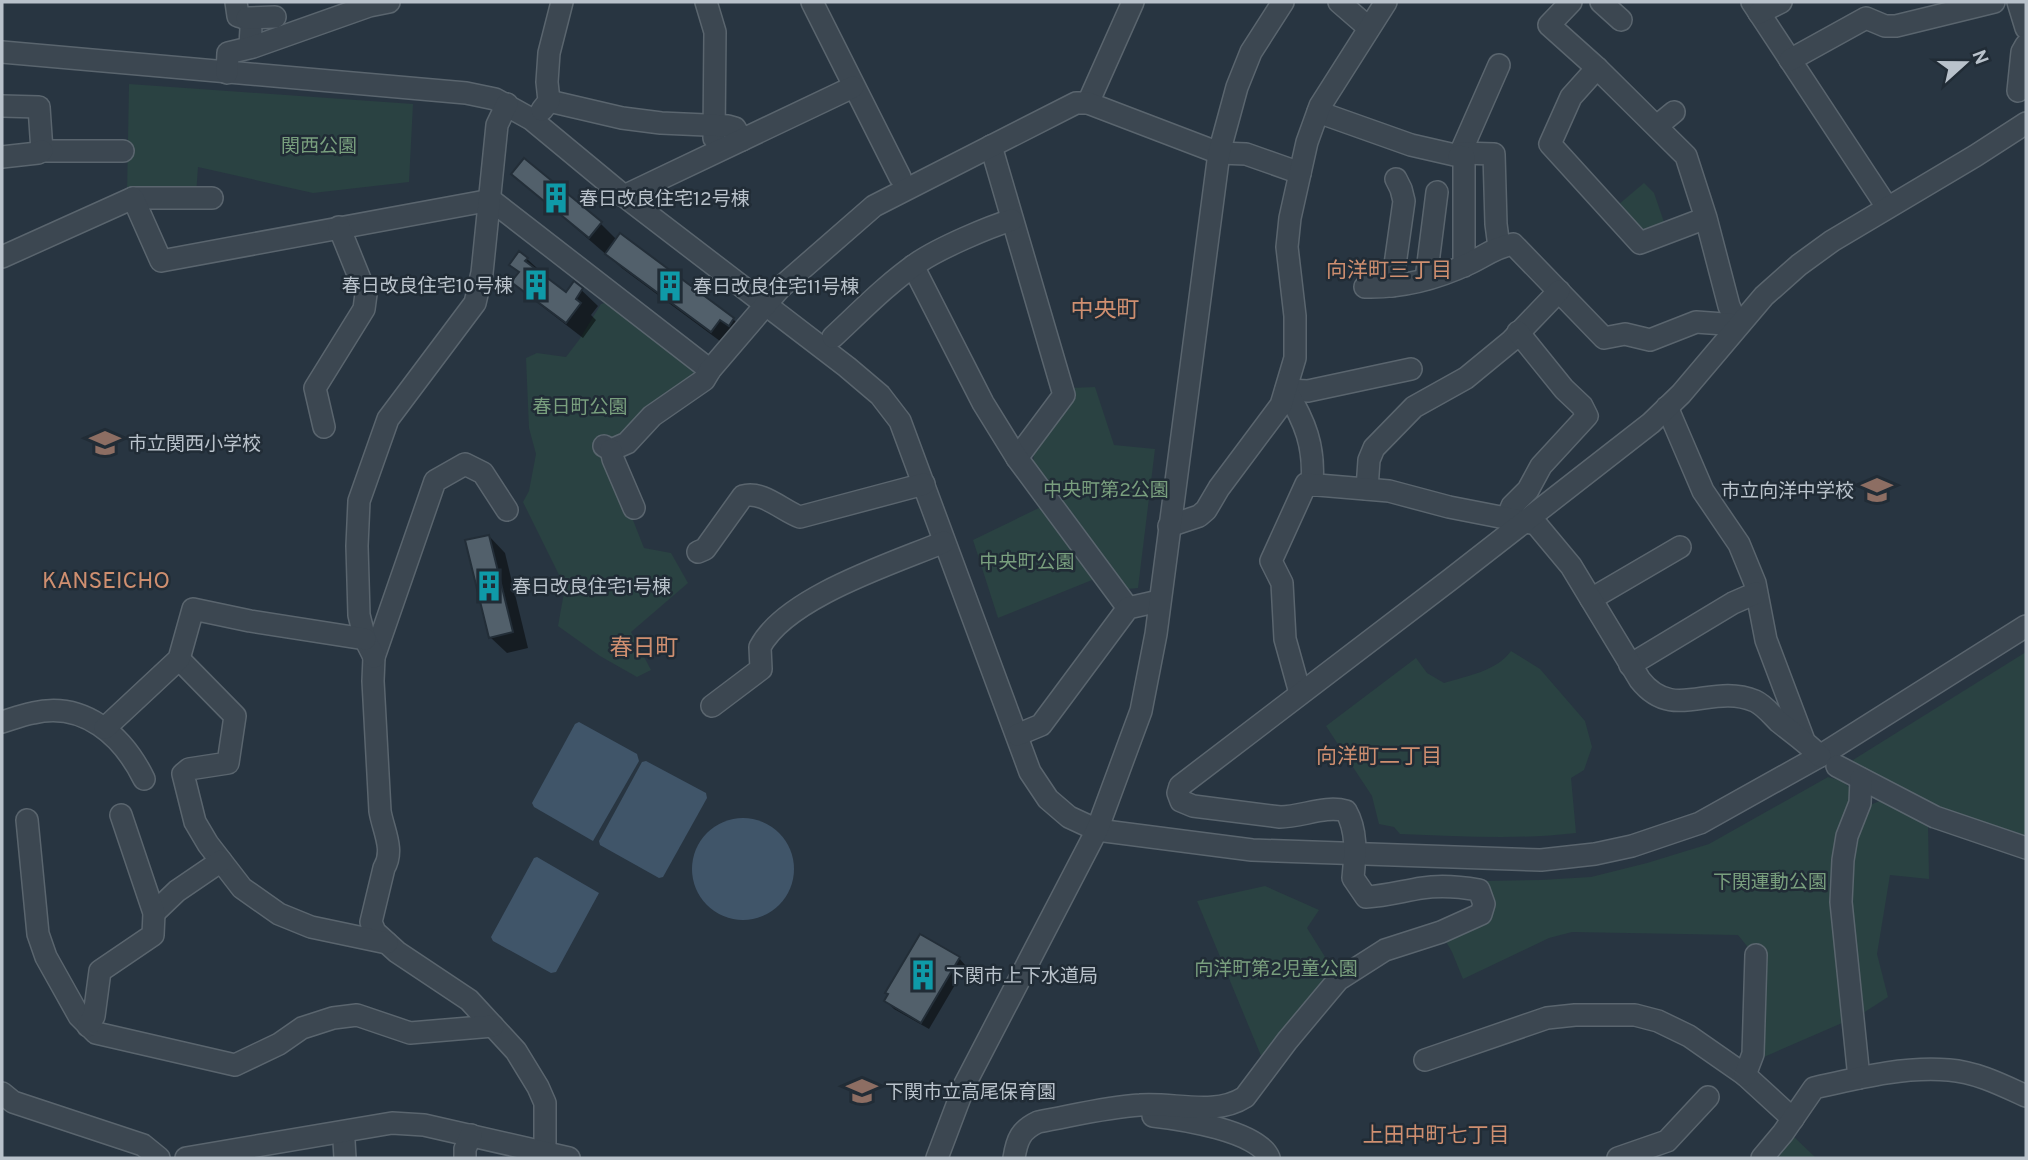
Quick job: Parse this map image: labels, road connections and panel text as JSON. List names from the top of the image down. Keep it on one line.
{"districts":["向洋町三丁目","中央町","KANSEICHO","春日町","向洋町二丁目","上田中町七丁目"],"parks":["関西公園","春日町公園","中央町第2公園","中央町公園","下関運動公園","向洋町第2児童公園"],"places":{"building":["春日改良住宅12号棟","春日改良住宅10号棟","春日改良住宅11号棟","春日改良住宅1号棟","下関市上下水道局"],"school or university":["市立関西小学校","市立向洋中学校","下関市立高尾保育園"]},"north":"right"}
